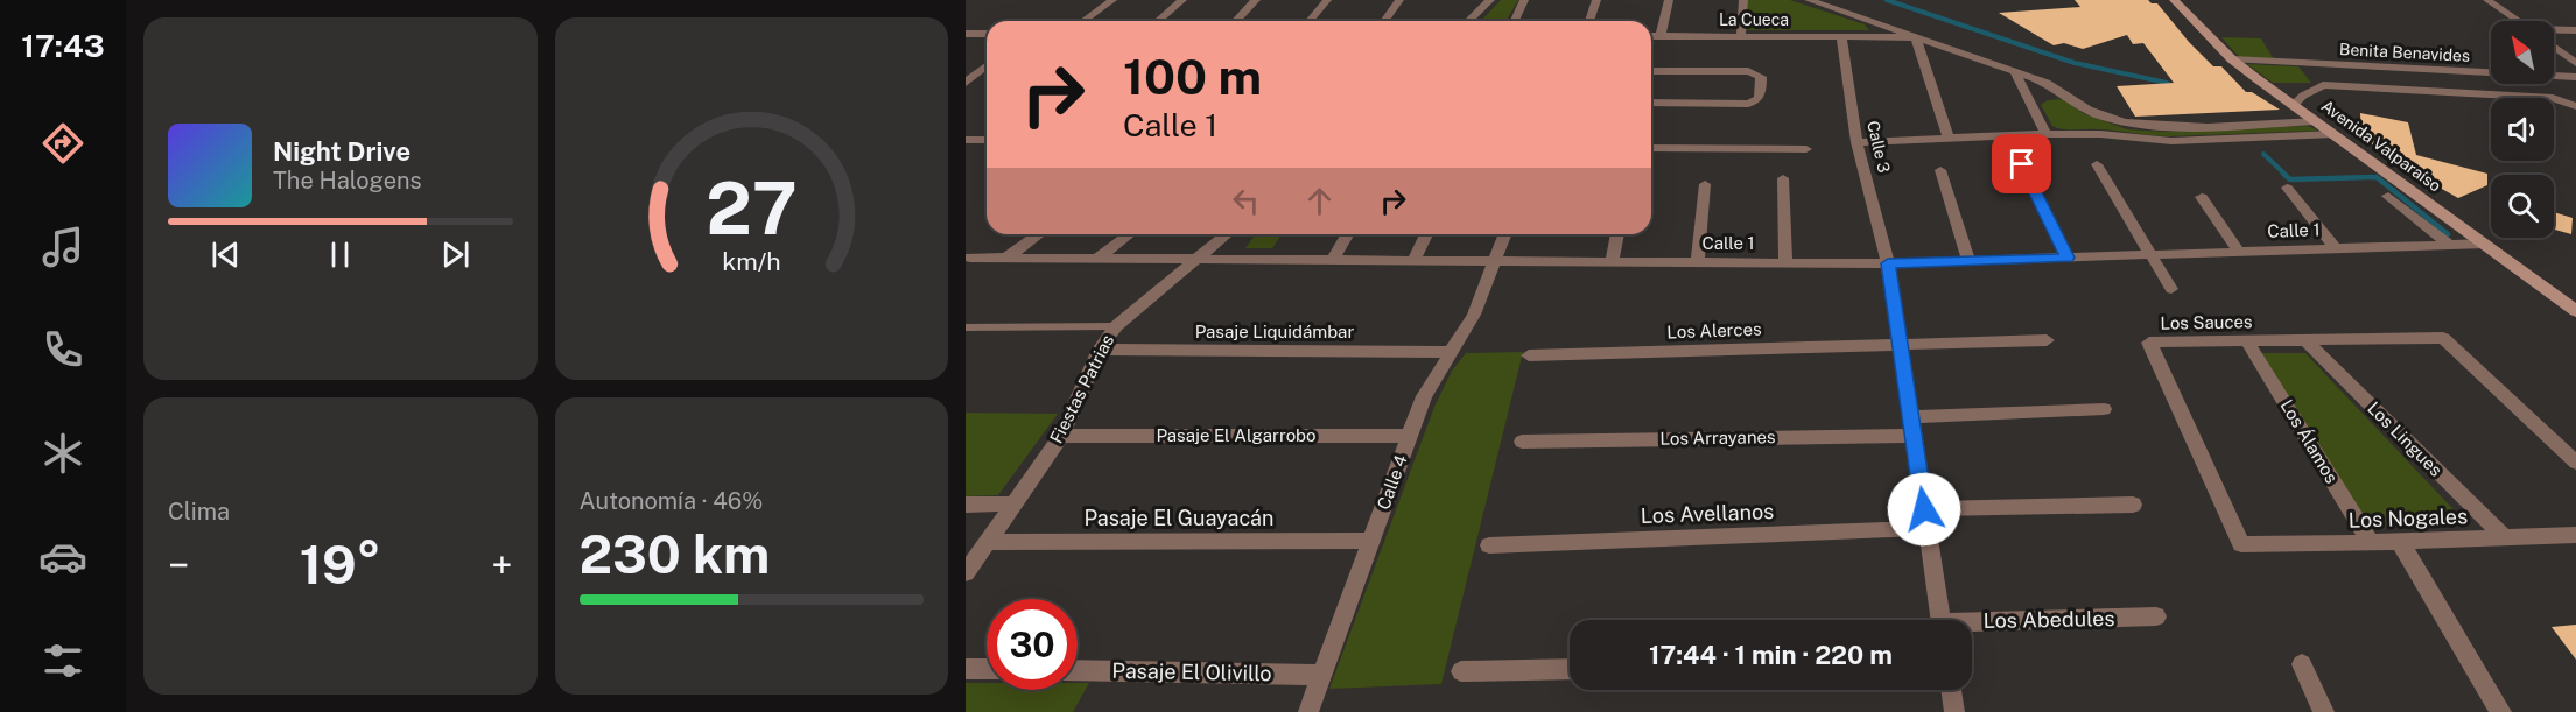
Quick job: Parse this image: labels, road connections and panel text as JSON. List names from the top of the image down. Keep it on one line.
{"streets":{"main road":["Avenida Valparaíso"],"street":["La Cueca","Benita Benavides","Calle 3","Calle 1","Los Sauces","Los Alerces","Pasaje Liquidámbar","Fiestas Patrias","Pasaje El Algarrobo","Los Arrayanes","Los Lingues","Los Álamos","Calle 4","Los Avellanos","Pasaje El Guayacán","Los Nogales","Los Abedules","Pasaje El Olivillo"]},"crossings":[["La Cueca","Calle 3"],["Benita Benavides","Avenida Valparaíso"],["Avenida Valparaíso","Calle 1"],["Calle 3","Calle 1"],["Calle 3","Los Alerces"],["Calle 3","Los Arrayanes"],["Calle 3","Los Avellanos"],["Calle 1","Fiestas Patrias"],["Calle 1","Calle 4"],["Los Sauces","Los Lingues"],["Los Sauces","Los Álamos"],["Los Sauces","Los Nogales"],["Pasaje Liquidámbar","Fiestas Patrias"],["Pasaje Liquidámbar","Calle 4"],["Fiestas Patrias","Pasaje El Algarrobo"],["Fiestas Patrias","Pasaje El Guayacán"],["Pasaje El Algarrobo","Calle 4"],["Los Lingues","Los Nogales"],["Los Álamos","Los Nogales"],["Calle 4","Pasaje El Guayacán"],["Calle 4","Pasaje El Olivillo"]],"north":"top left","page":{"tabs":"17:43","turn":["100 m","Calle 1"],"song":["Night Drive","The Halogens"],"tile":["Clima",["Autonomía · 46%","230 km"]],"heat":["−","19°","+"],"limit":"30","trip":"17:44 · 1 min · 220 m","gauge":["27","km/h"]}}
